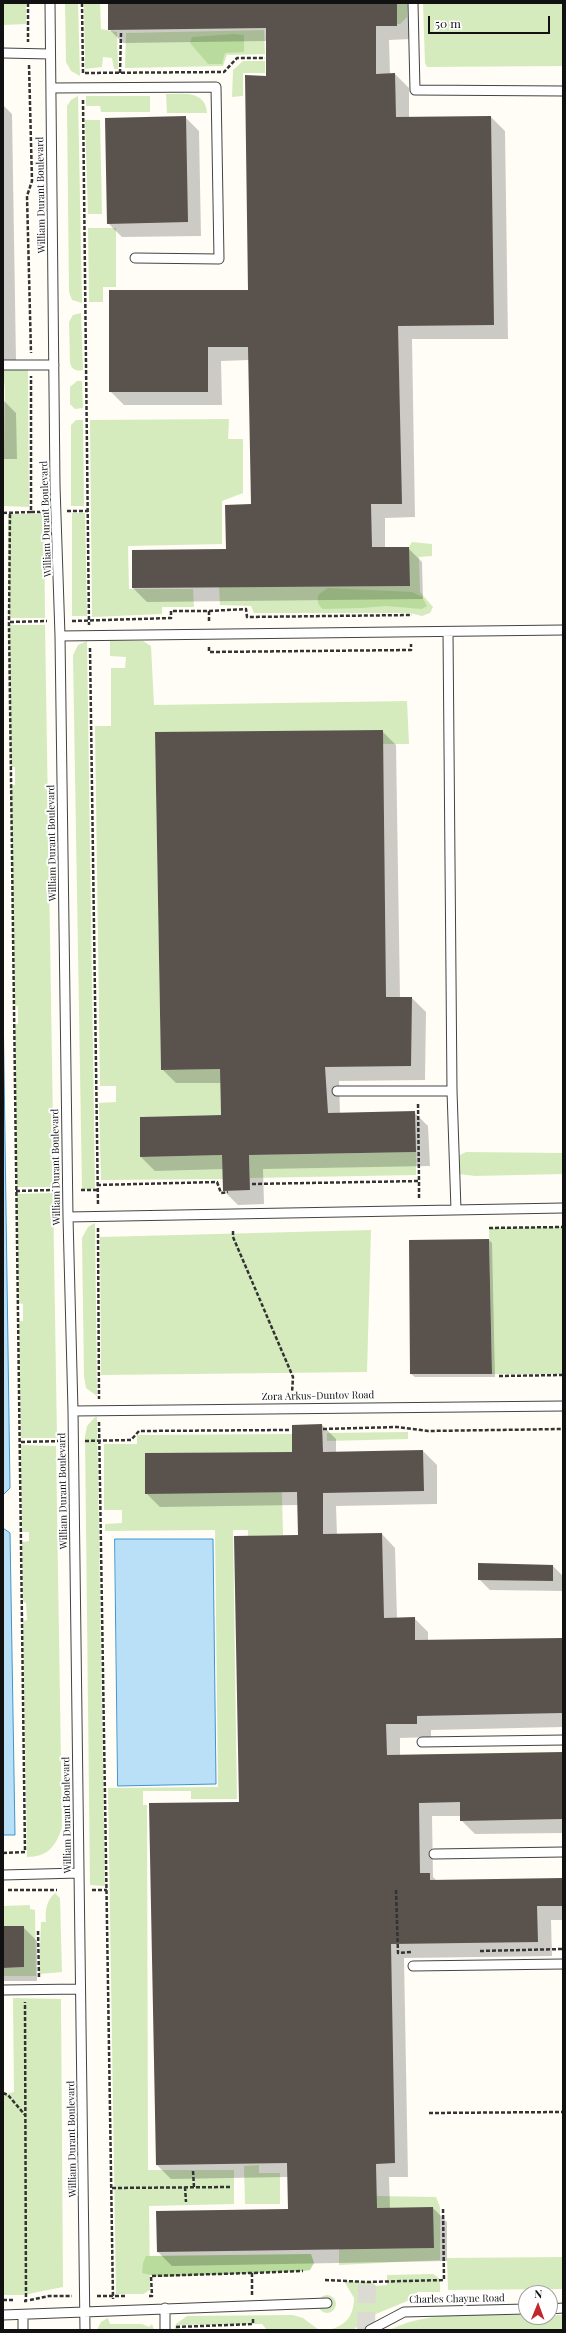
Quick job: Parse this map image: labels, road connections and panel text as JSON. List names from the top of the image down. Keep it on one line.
{"streets":{"lane":["William Durant Boulevard","Zora Arkus-Duntov Road","Charles Chayne Road"]},"crossings":[["William Durant Boulevard","Zora Arkus-Duntov Road"]],"scale_bar":"50 m","north":"top"}
